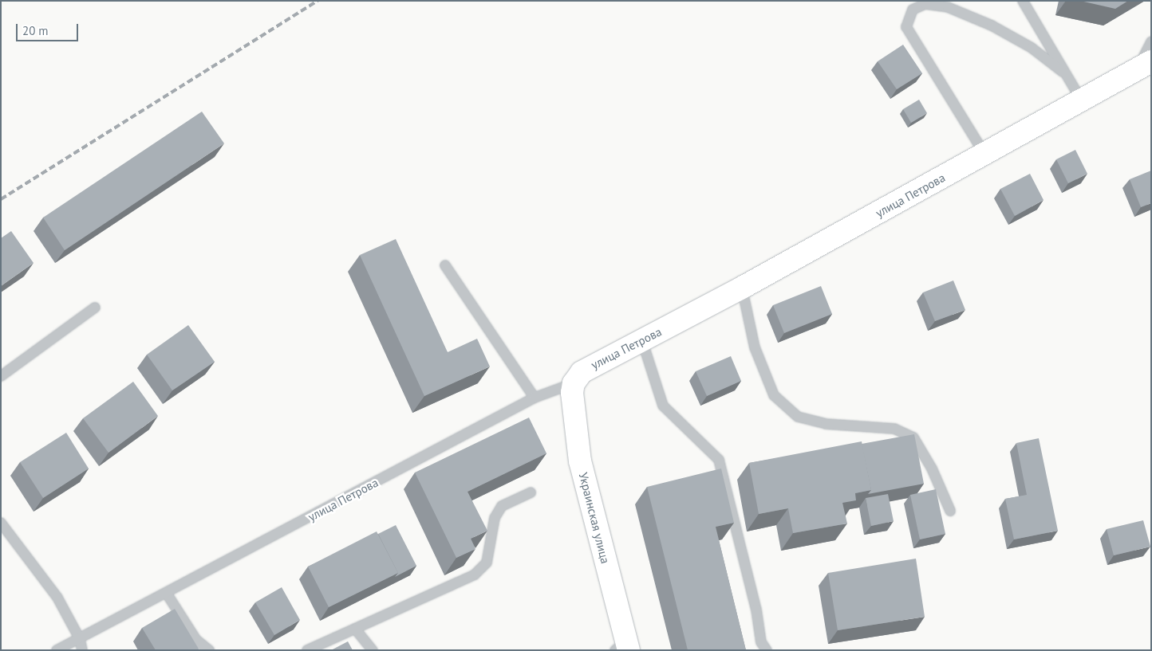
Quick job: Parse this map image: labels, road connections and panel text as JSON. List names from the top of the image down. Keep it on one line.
{"streets":{"main road":["улица Петрова","Украинская улица"]},"crossings":[["улица Петрова","Украинская улица"]],"scale_bar":"20 m"}
